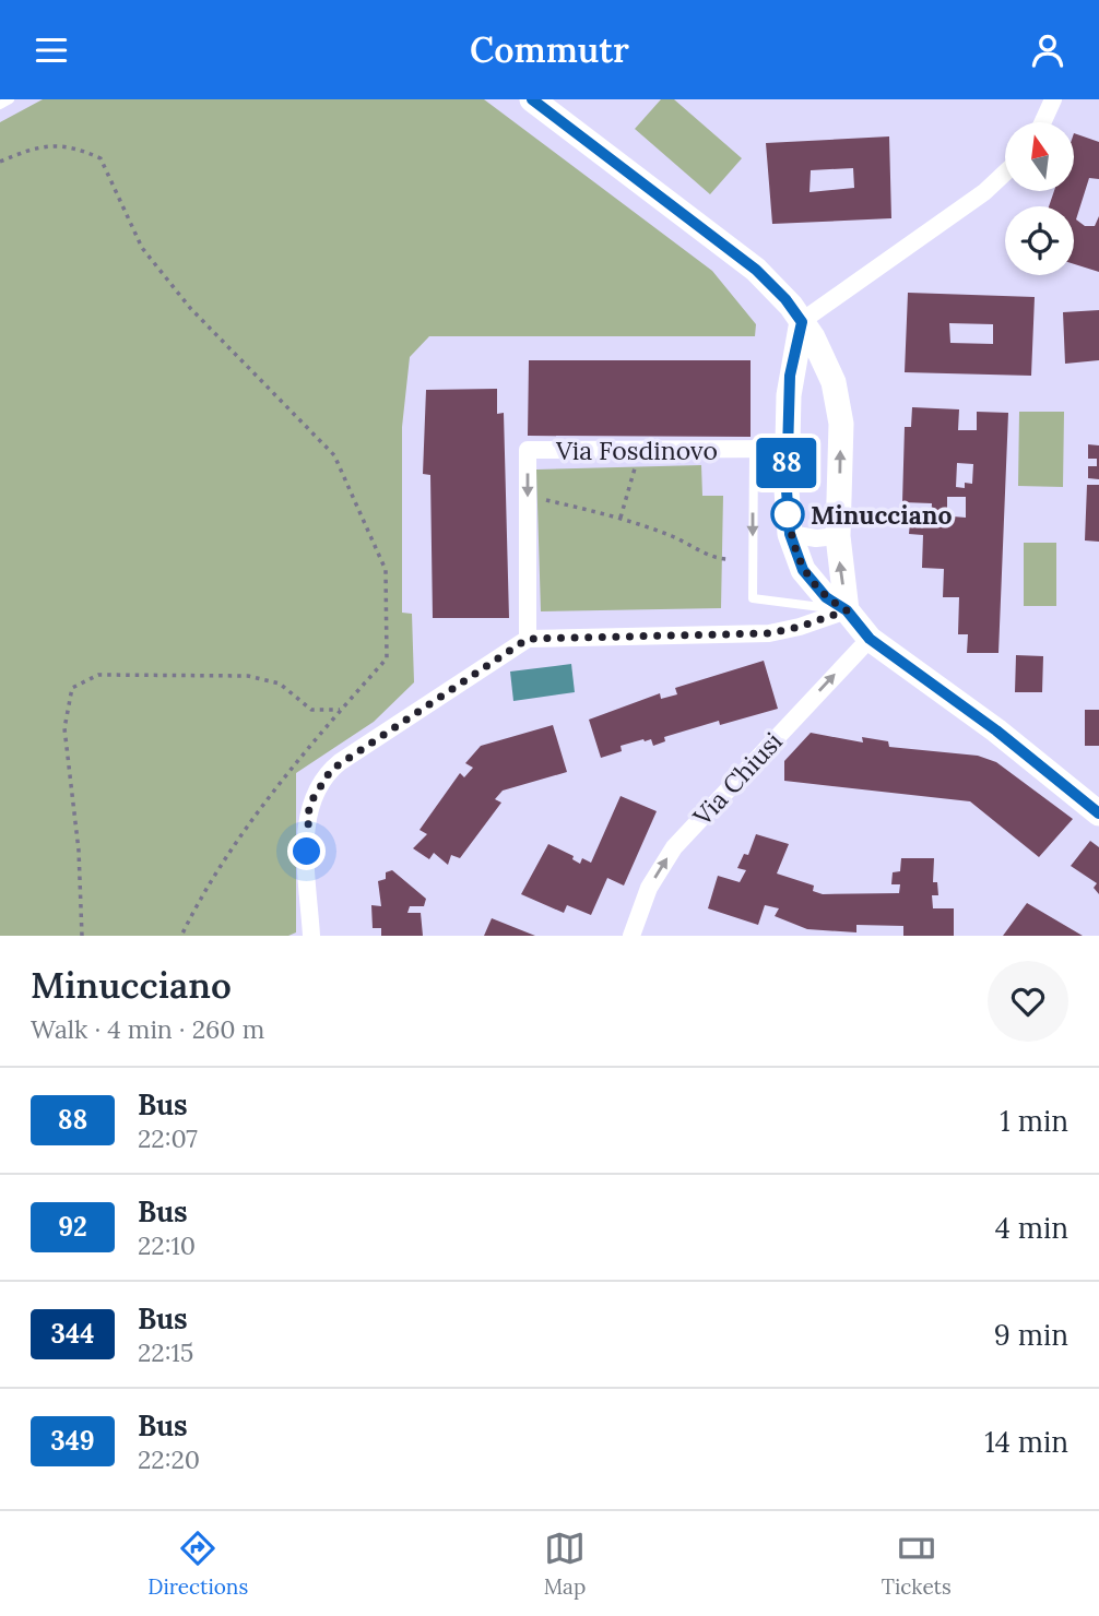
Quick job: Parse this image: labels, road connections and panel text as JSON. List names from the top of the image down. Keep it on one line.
{"streets":{"street":["Via Fosdinovo","Via Chiusi"]},"one_way":["Via Chiusi"],"places":["Minucciano"],"lines":["bus line 88"],"north":"top","page":{"header":"Commutr","on_map":"88","heading":["Minucciano","Walk · 4 min · 260 m"],"list":[{"mark":"88","name":"Bus","note":"22:07","value":"1 min"},{"mark":"92","name":"Bus","note":"22:10","value":"4 min"},{"mark":"344","name":"Bus","note":"22:15","value":"9 min"},{"mark":"349","name":"Bus","note":"22:20","value":"14 min"}],"tabs":["Directions","Map","Tickets"]}}
